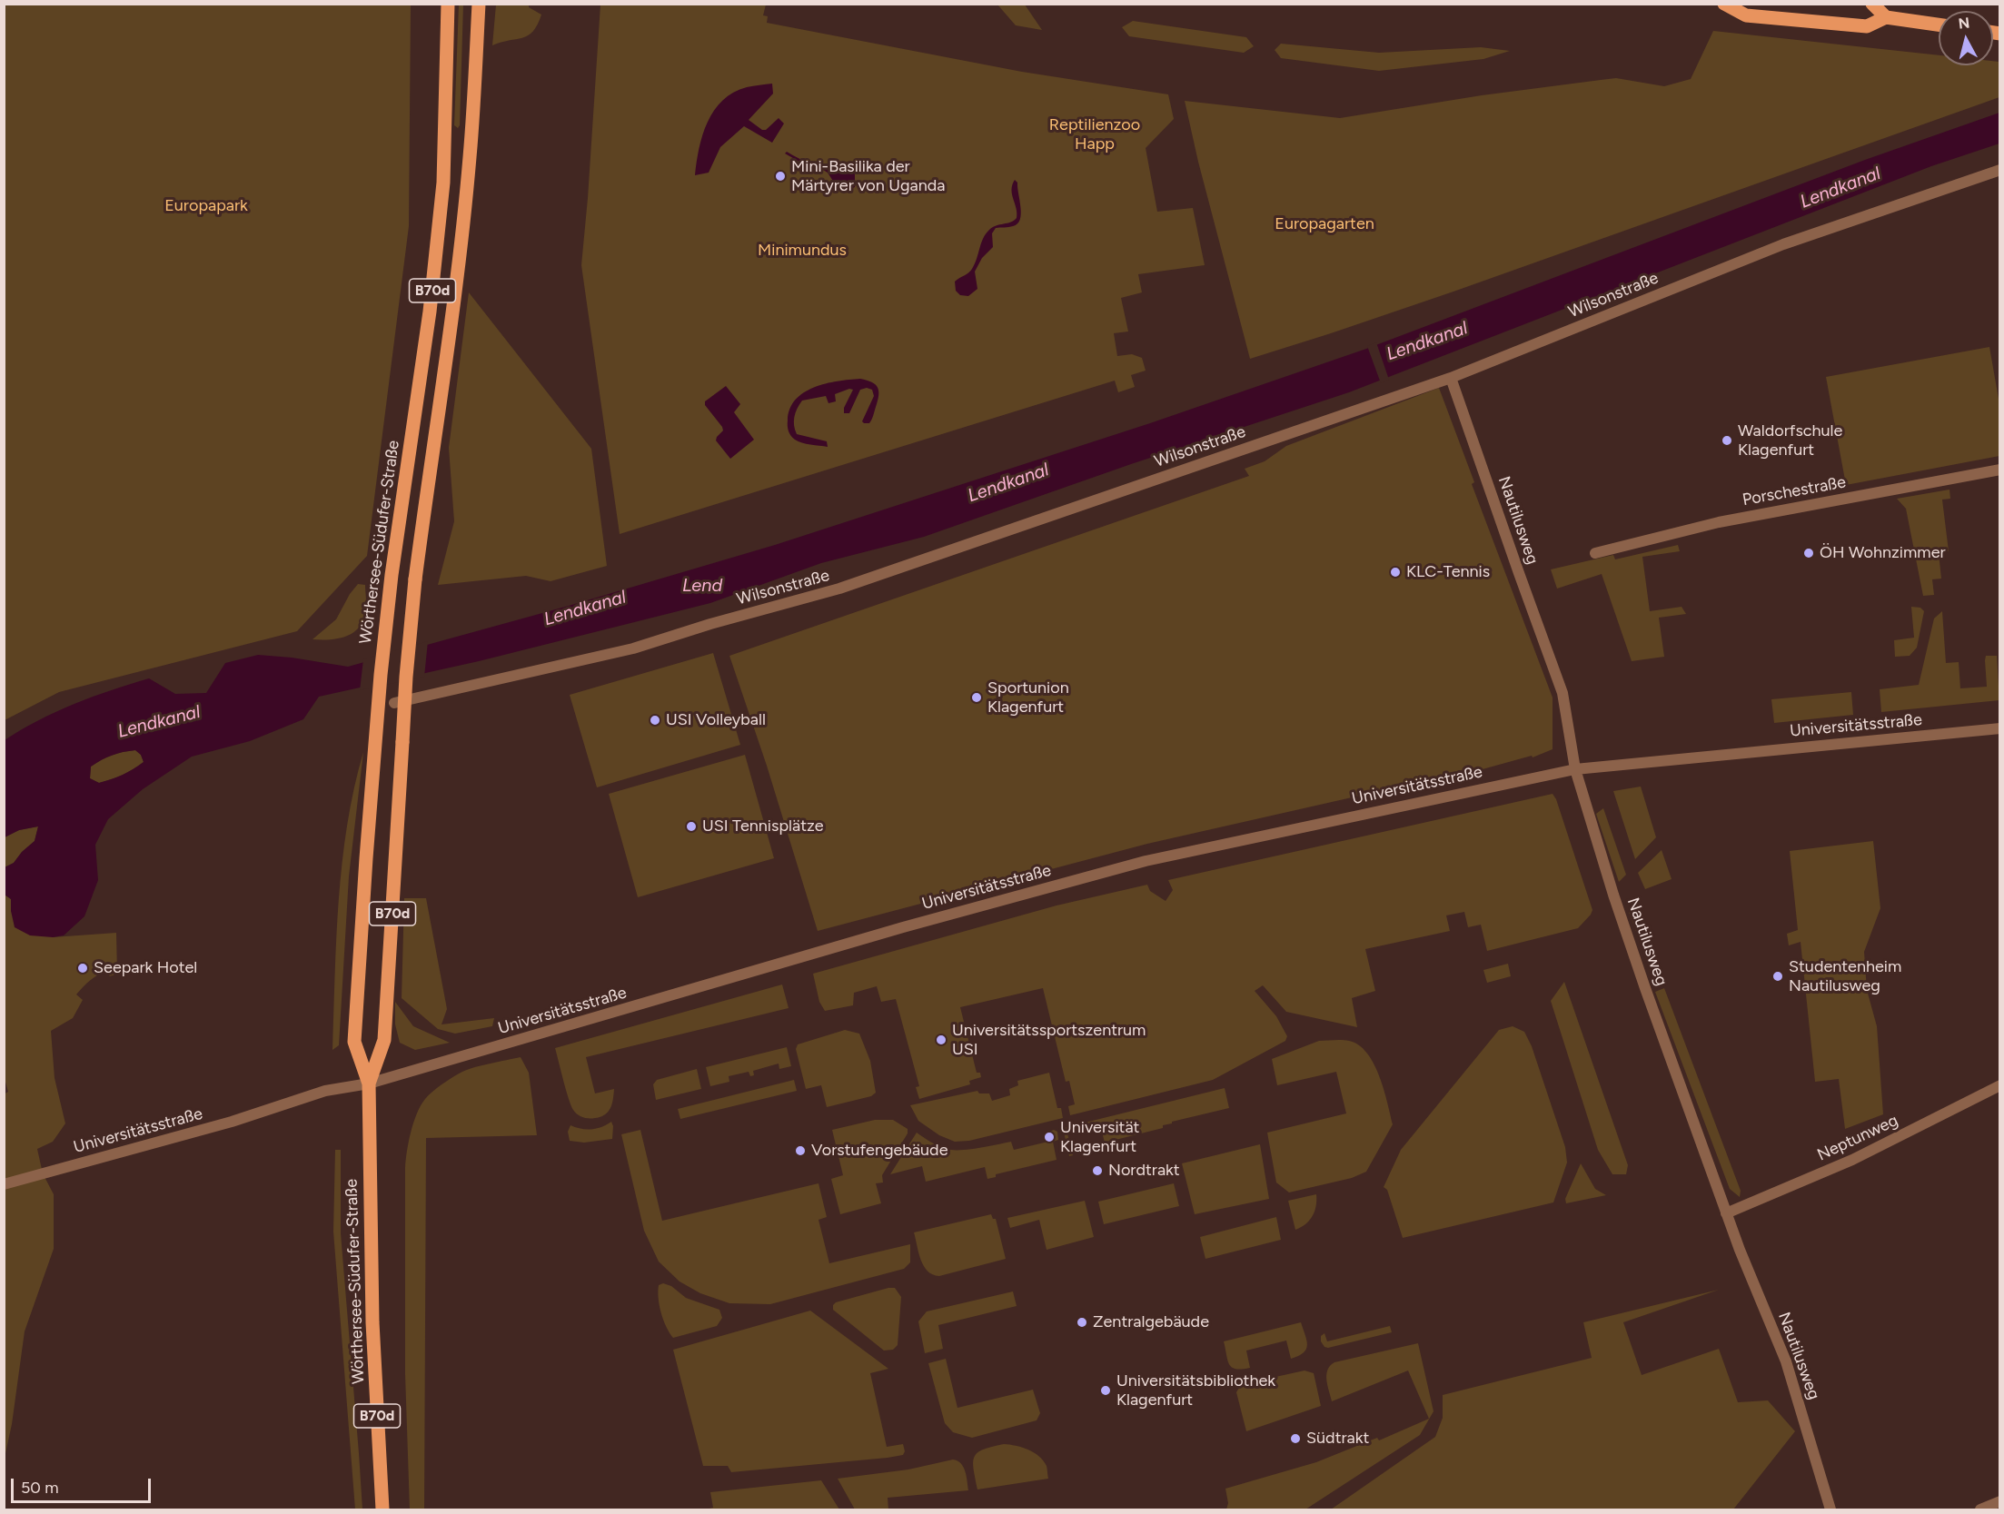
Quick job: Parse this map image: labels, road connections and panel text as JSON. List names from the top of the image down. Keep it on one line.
{"streets":{"main road":["B70d","Wörthersee-Südufer-Straße"],"street":["Wilsonstraße","Porschestraße","Nautilusweg","Universitätsstraße","Neptunweg"]},"crossings":[["Wilsonstraße","Nautilusweg"],["Nautilusweg","Universitätsstraße"],["Nautilusweg","Neptunweg"],["Wörthersee-Südufer-Straße","Universitätsstraße"]],"water":["Lendkanal","Lend"],"parks":["Reptilienzoo Happ","Europapark","Europagarten","Minimundus"],"places":["Mini-Basilika der Märtyrer von Uganda","Waldorfschule Klagenfurt","ÖH Wohnzimmer","KLC-Tennis","Sportunion Klagenfurt","USI Volleyball","USI Tennisplätze","Seepark Hotel","Studentenheim Nautilusweg","Universitätssportszentrum USI","Universität Klagenfurt","Vorstufengebäude","Nordtrakt","Zentralgebäude","Universitätsbibliothek Klagenfurt","Südtrakt"],"scale_bar":"50 m","north":"top"}
